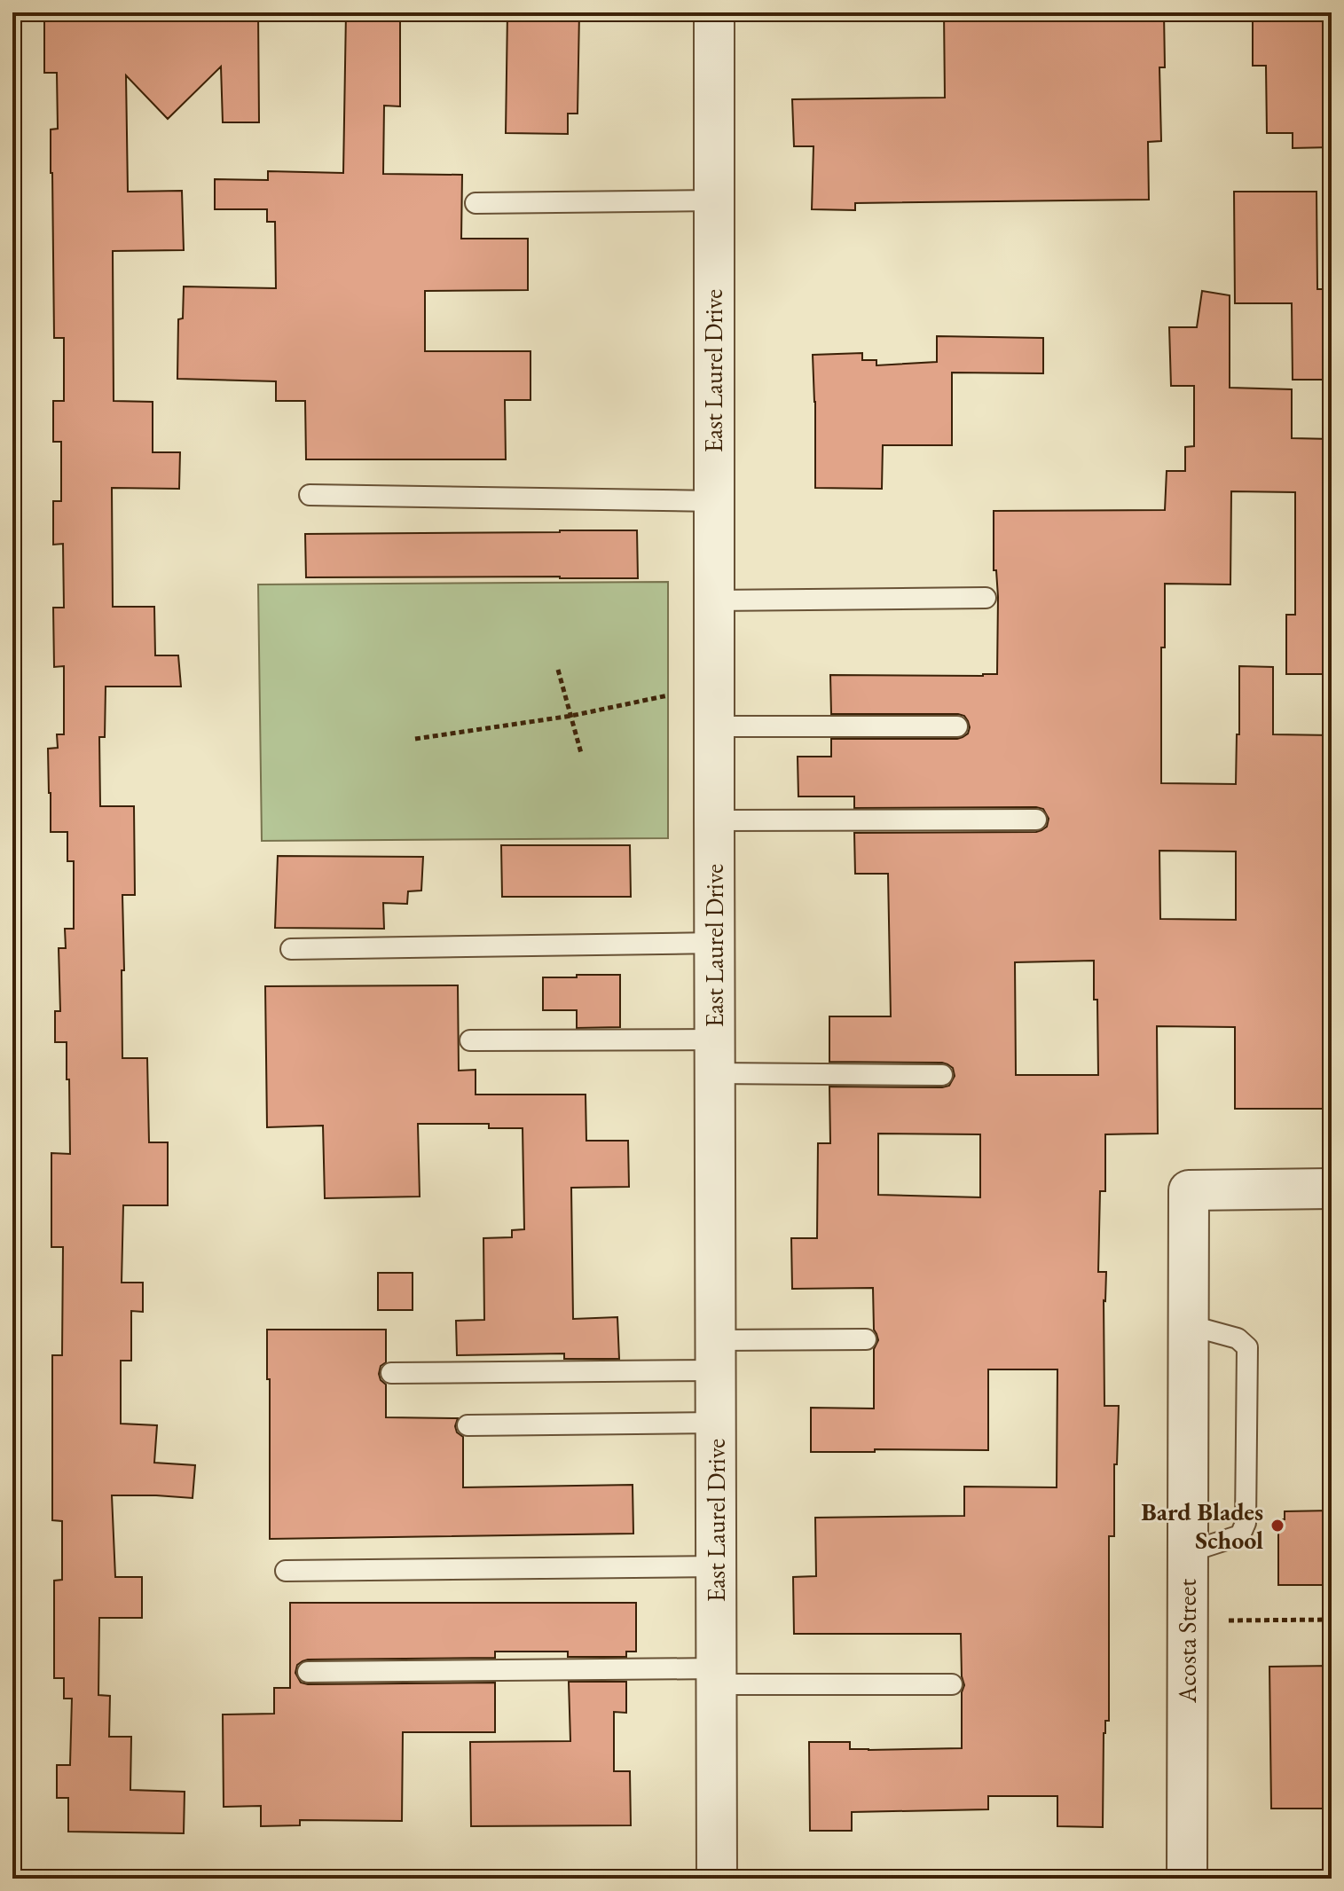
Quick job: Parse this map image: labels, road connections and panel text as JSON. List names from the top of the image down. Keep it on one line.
{"streets":{"street":["East Laurel Drive","Acosta Street"]},"places":["Bard Blades School"]}
